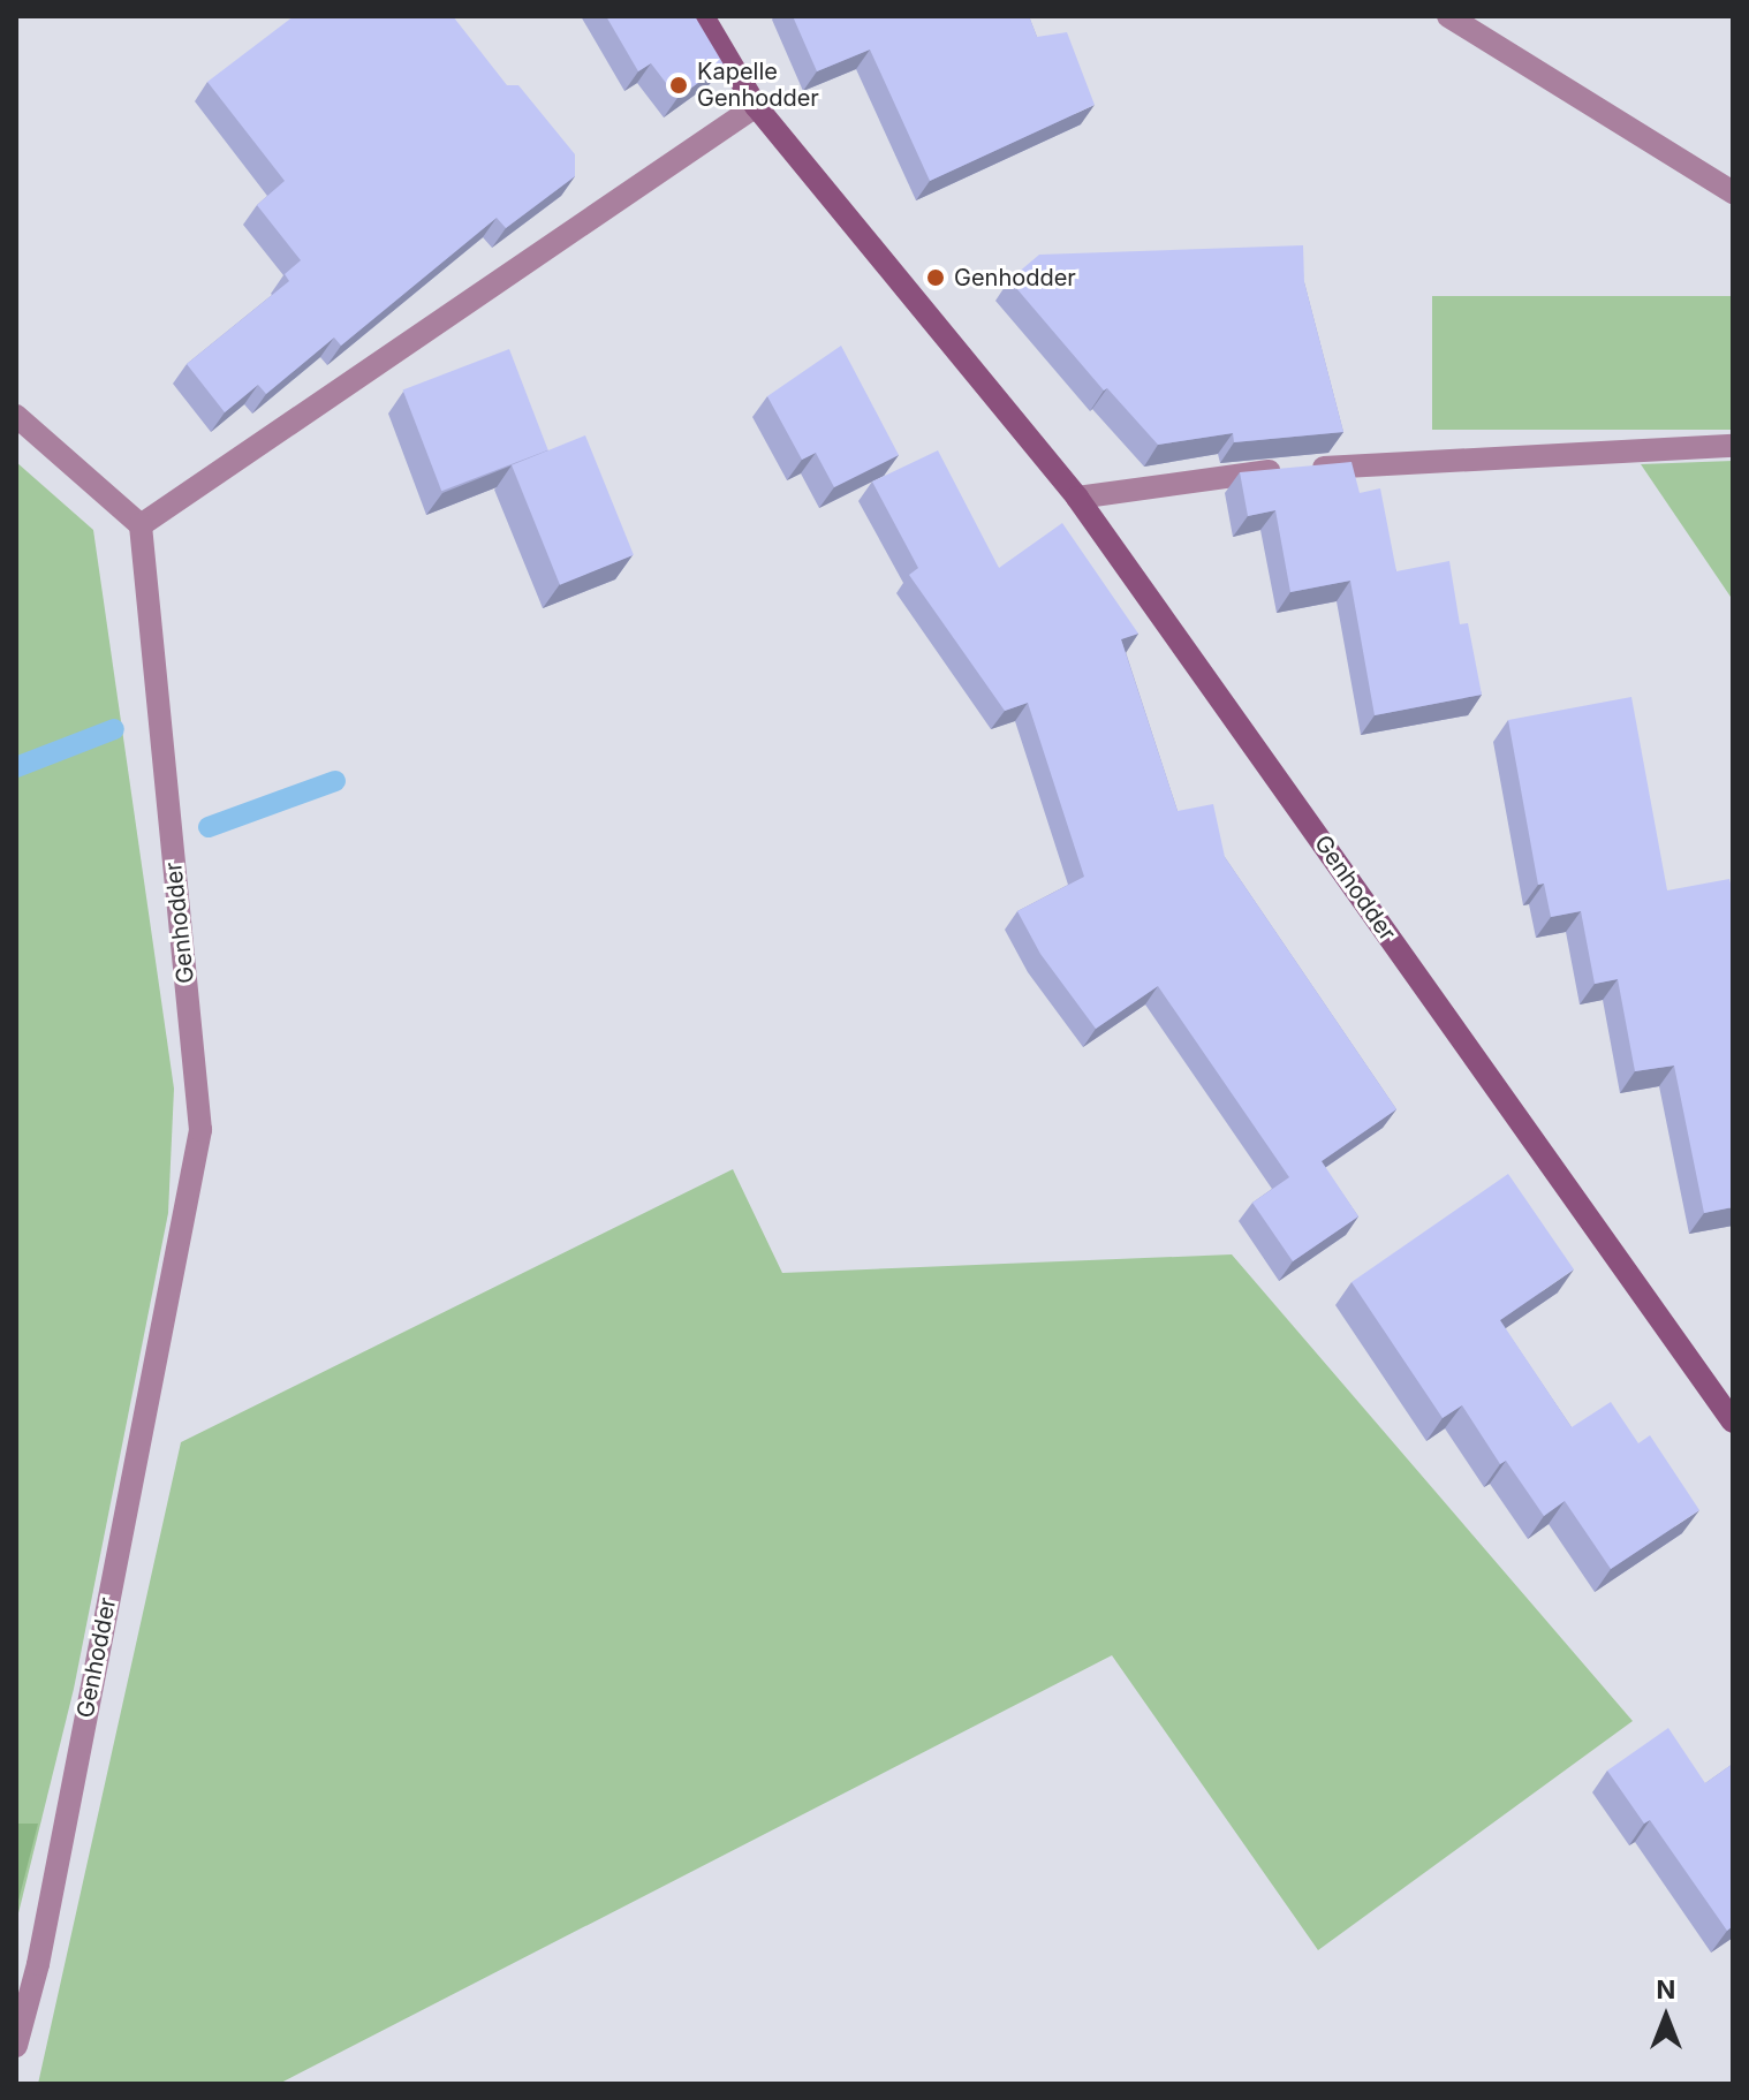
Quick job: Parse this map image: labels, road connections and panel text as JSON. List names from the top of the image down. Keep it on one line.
{"streets":{"street":["Genhodder"]},"places":["Kapelle Genhodder","Genhodder"],"north":"top"}
